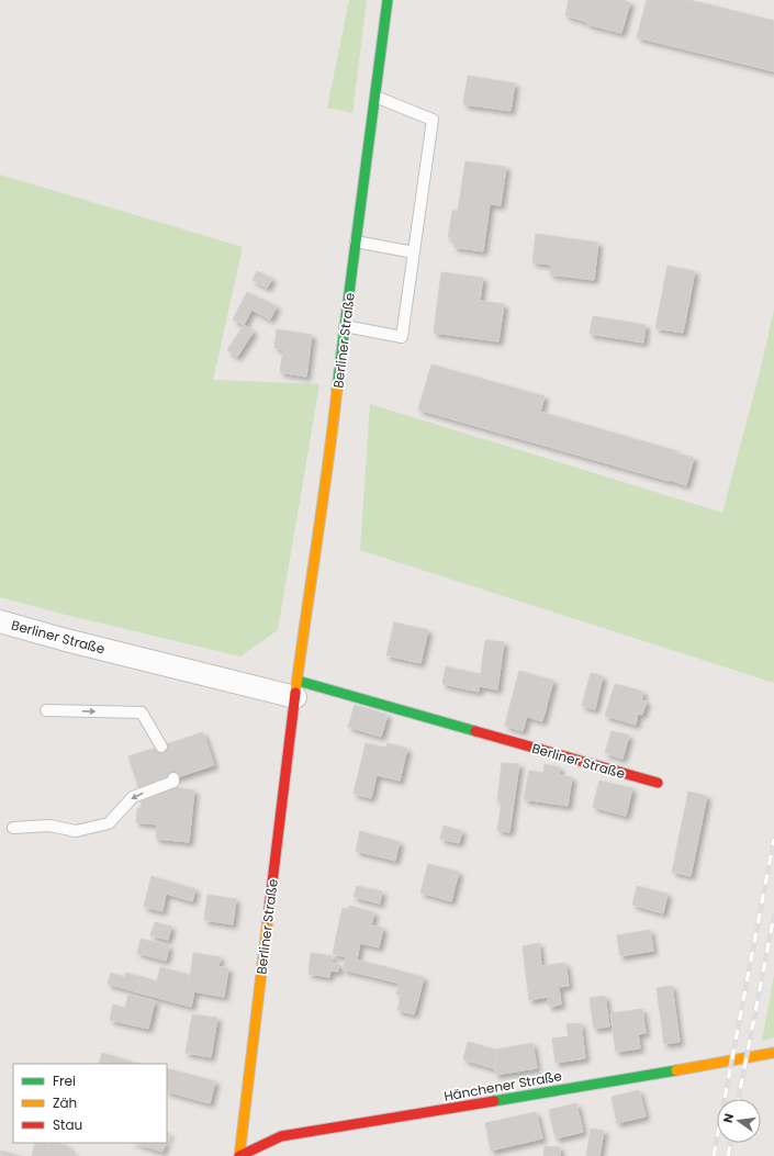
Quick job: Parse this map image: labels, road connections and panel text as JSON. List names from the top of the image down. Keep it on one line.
{"streets":{"main road":["Berliner Straße","Hänchener Straße"]},"crossings":[["Berliner Straße","Hänchener Straße"]],"legend":["Frei","Zäh","Stau"],"north":"left"}
